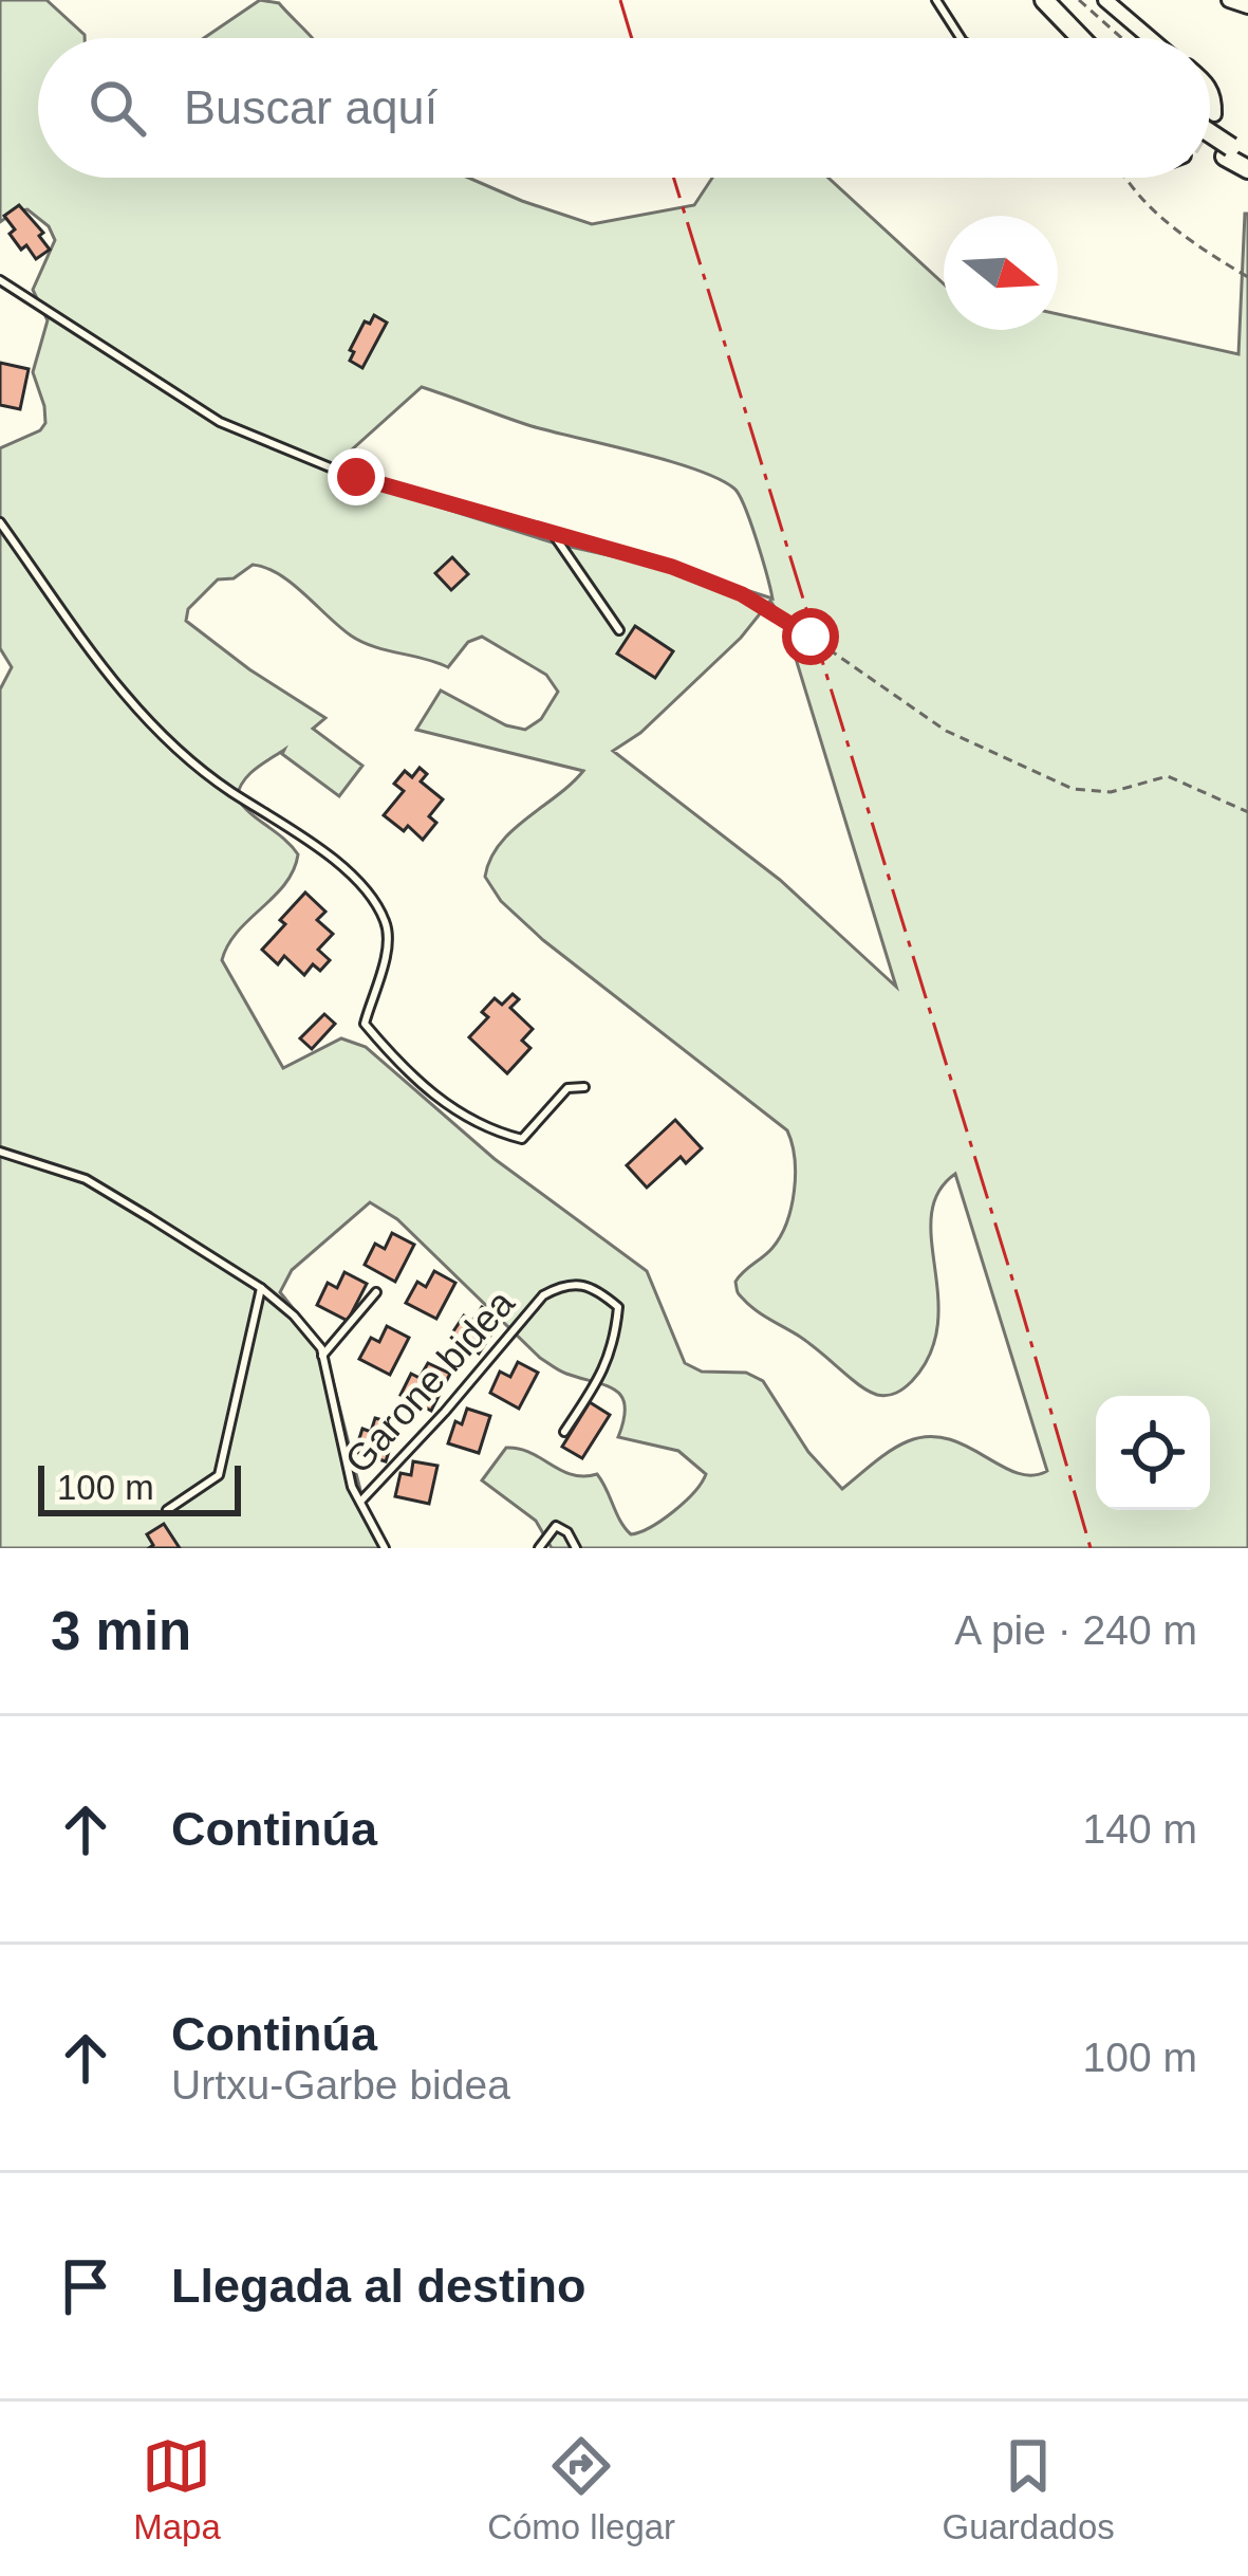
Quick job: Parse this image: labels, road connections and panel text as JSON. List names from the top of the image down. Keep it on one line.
{"streets":{"lane":["Garone bidea"]},"scale_bar":"100 m","north":"right","page":{"search":"Buscar aquí","scale":"100 m","heading":["3 min","A pie · 240 m"],"list":[["Continúa","140 m"],["Continúa","Urtxu-Garbe bidea","100 m"],"Llegada al destino"],"nav":["Mapa","Cómo llegar","Guardados"]}}
